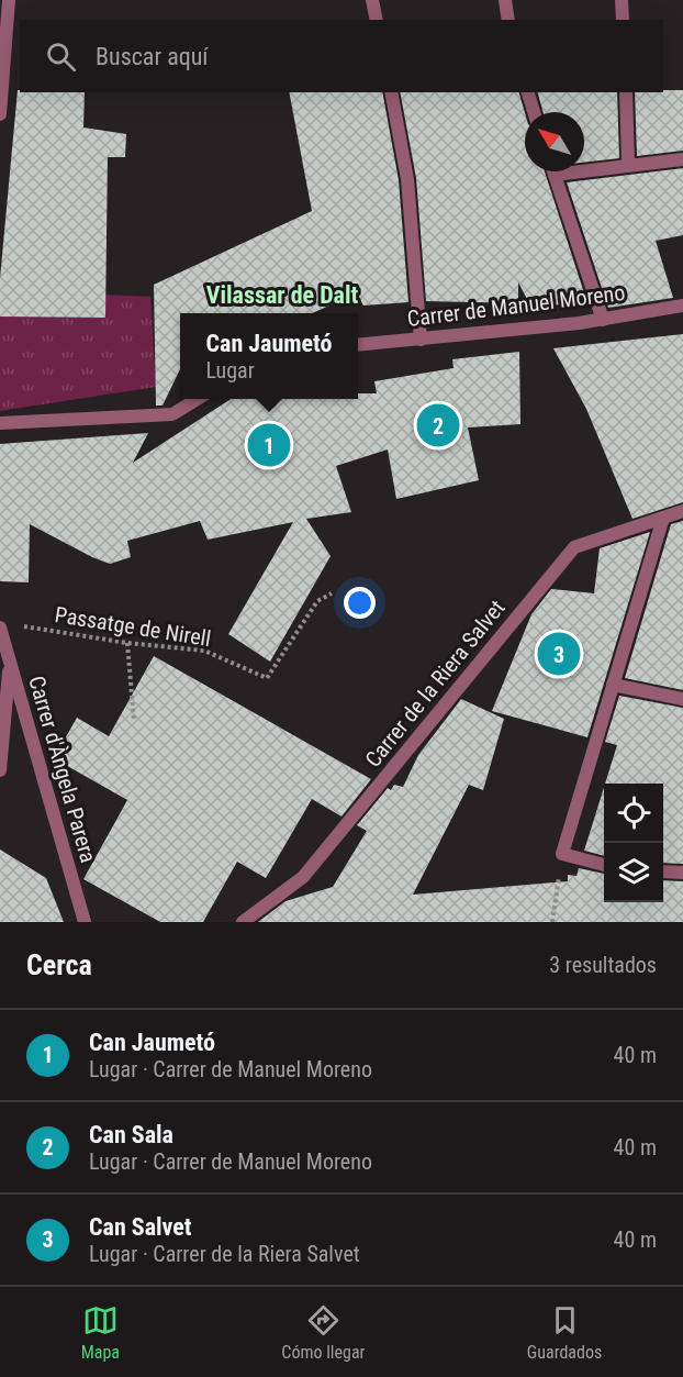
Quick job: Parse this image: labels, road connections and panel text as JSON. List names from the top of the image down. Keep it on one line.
{"streets":{"street":["Carrer de Manuel Moreno","Carrer de la Riera Salvet","Carrer d'Àngela Parera"],"path":["Passatge de Nirell"]},"districts":["Vilassar de Dalt"],"north":"top left","page":{"search":"Buscar aquí","popup":["Can Jaumetó","Lugar"],"pins":["2","1","3"],"heading":["Cerca","3 resultados"],"list":[{"mark":"1","name":"Can Jaumetó","note":"Lugar · Carrer de Manuel Moreno","value":"40 m"},{"mark":"2","name":"Can Sala","note":"Lugar · Carrer de Manuel Moreno","value":"40 m"},{"mark":"3","name":"Can Salvet","note":"Lugar · Carrer de la Riera Salvet","value":"40 m"}],"nav":["Mapa","Cómo llegar","Guardados"]}}
